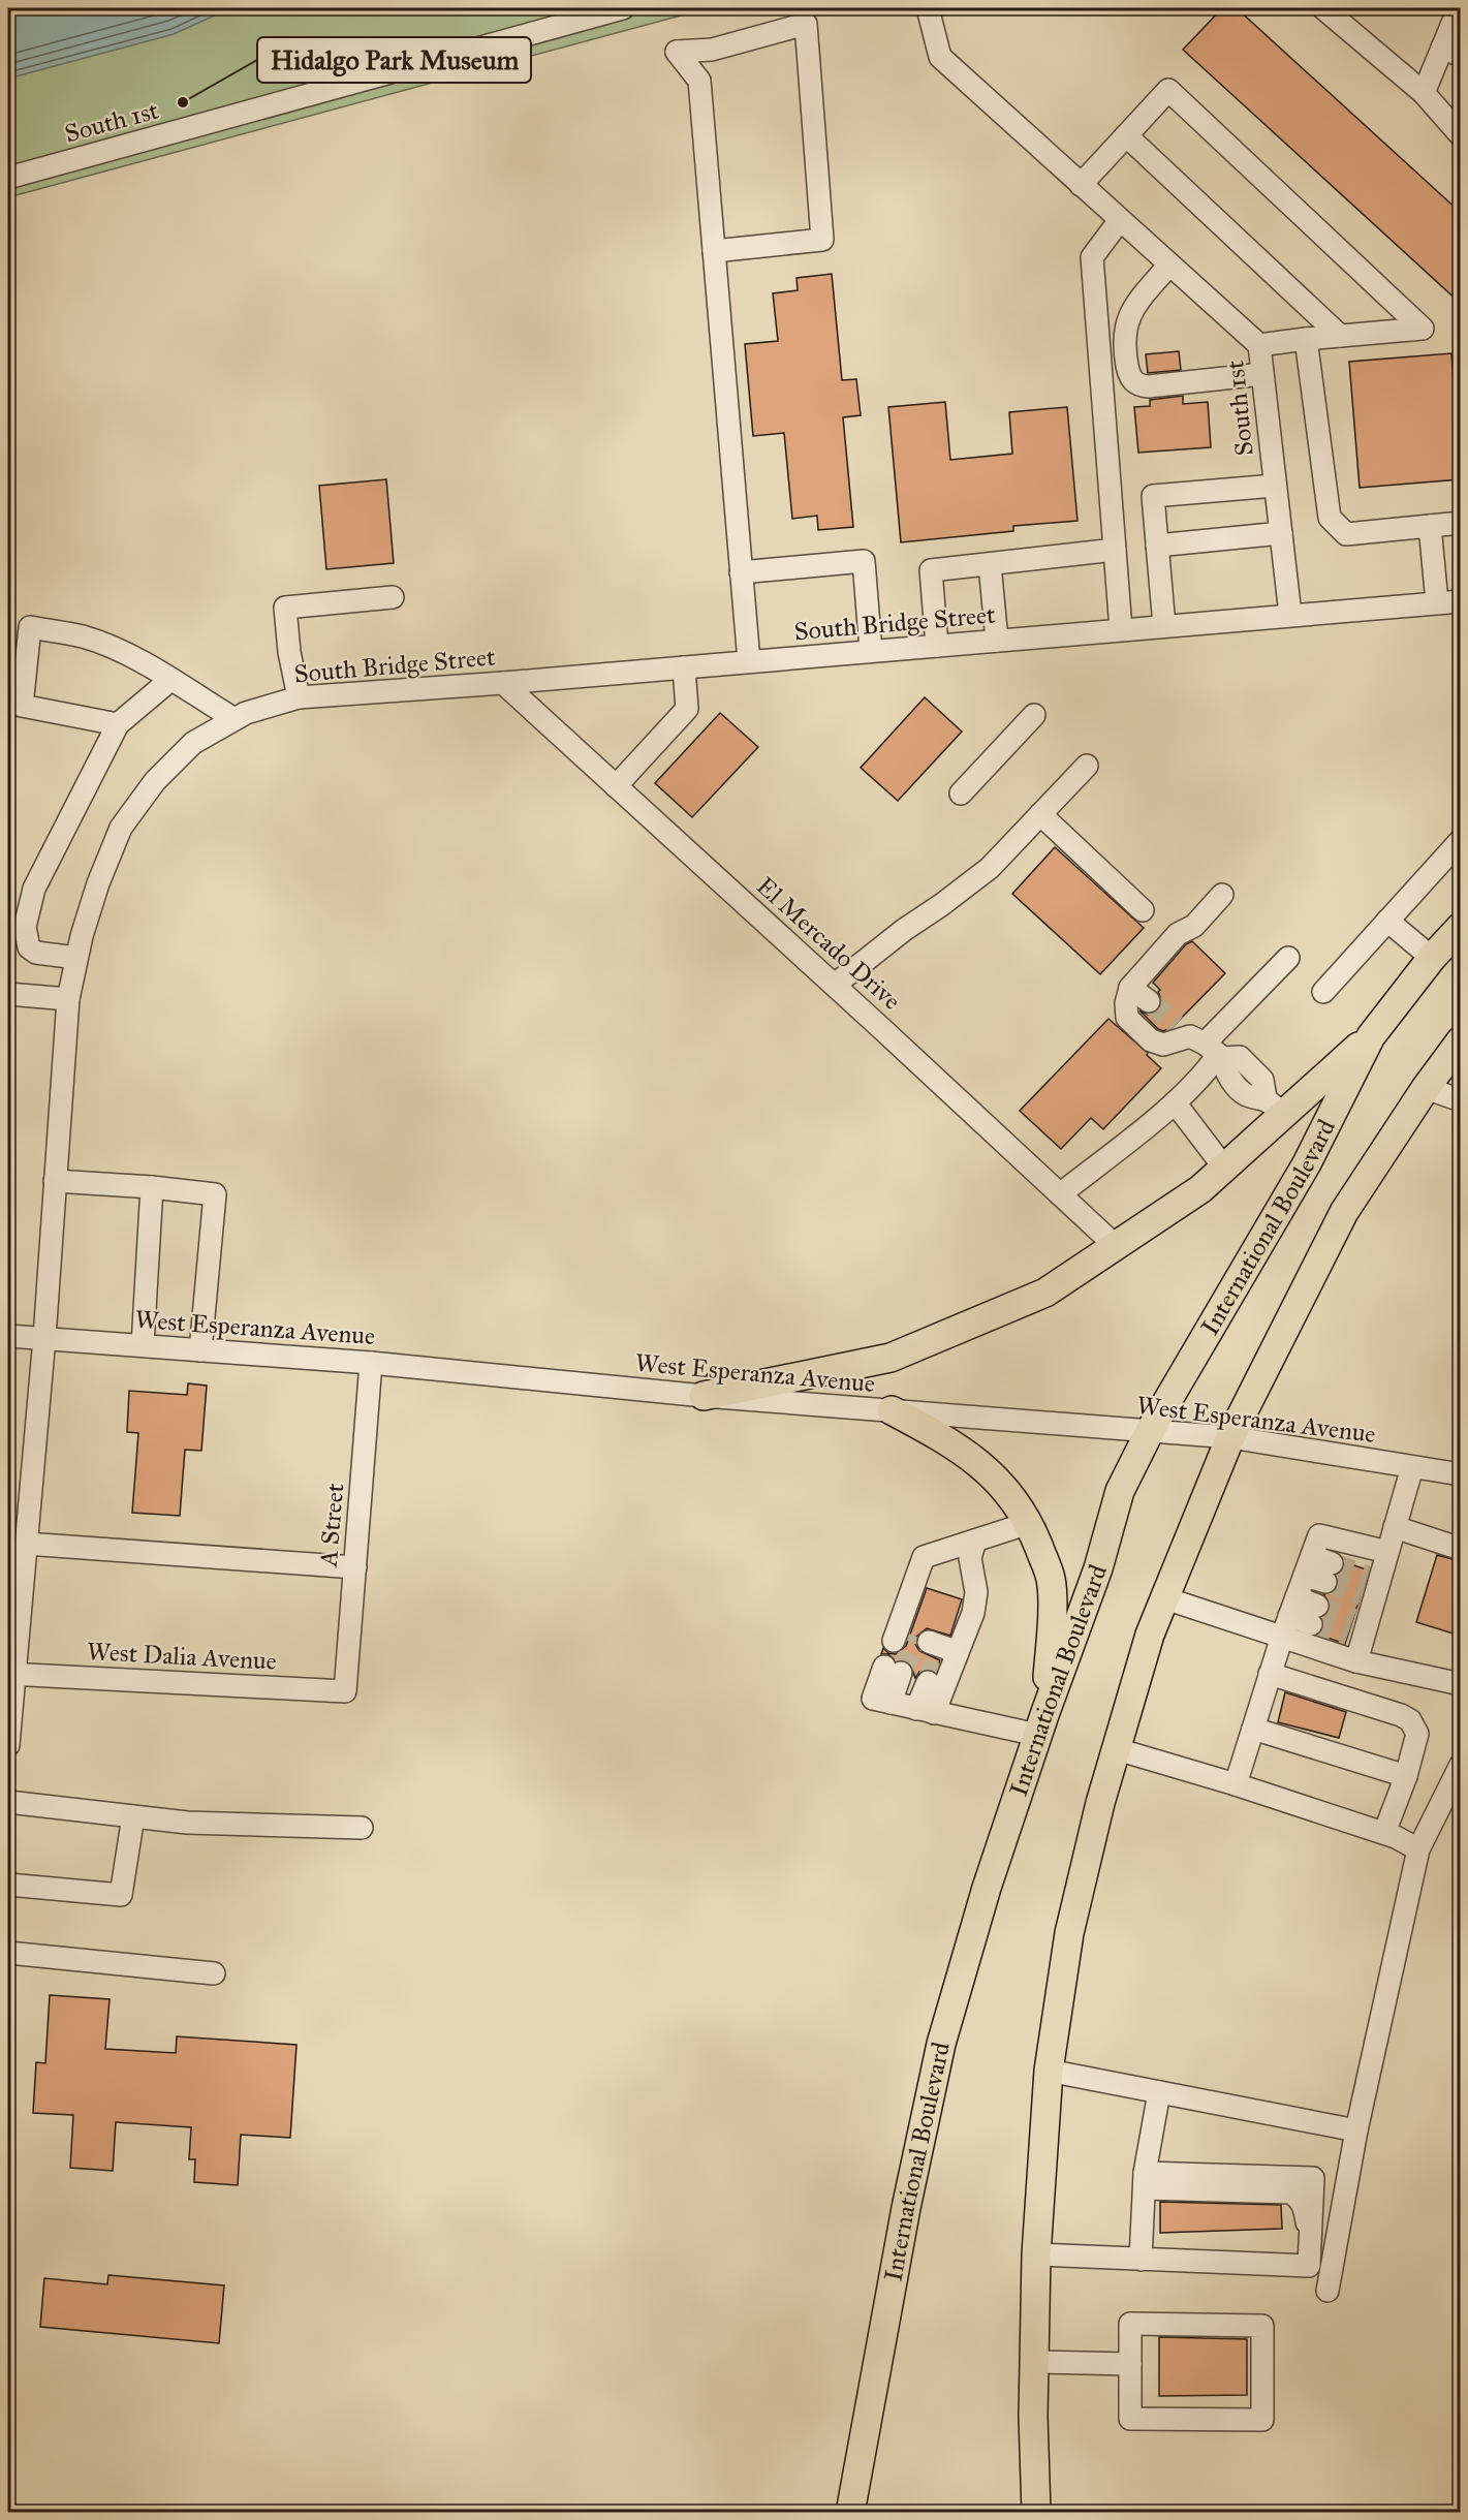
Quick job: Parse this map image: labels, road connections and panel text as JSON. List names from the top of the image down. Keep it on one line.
{"streets":{"main road":["International Boulevard"],"street":["South 1st","South Bridge Street","El Mercado Drive","West Esperanza Avenue","A Street","West Dalia Avenue"]},"crossings":[["South 1st","South Bridge Street"],["South Bridge Street","El Mercado Drive"],["South Bridge Street","West Esperanza Avenue"],["South Bridge Street","West Dalia Avenue"],["International Boulevard","West Esperanza Avenue"],["West Esperanza Avenue","A Street"],["A Street","West Dalia Avenue"]],"places":["Hidalgo Park Museum"]}
